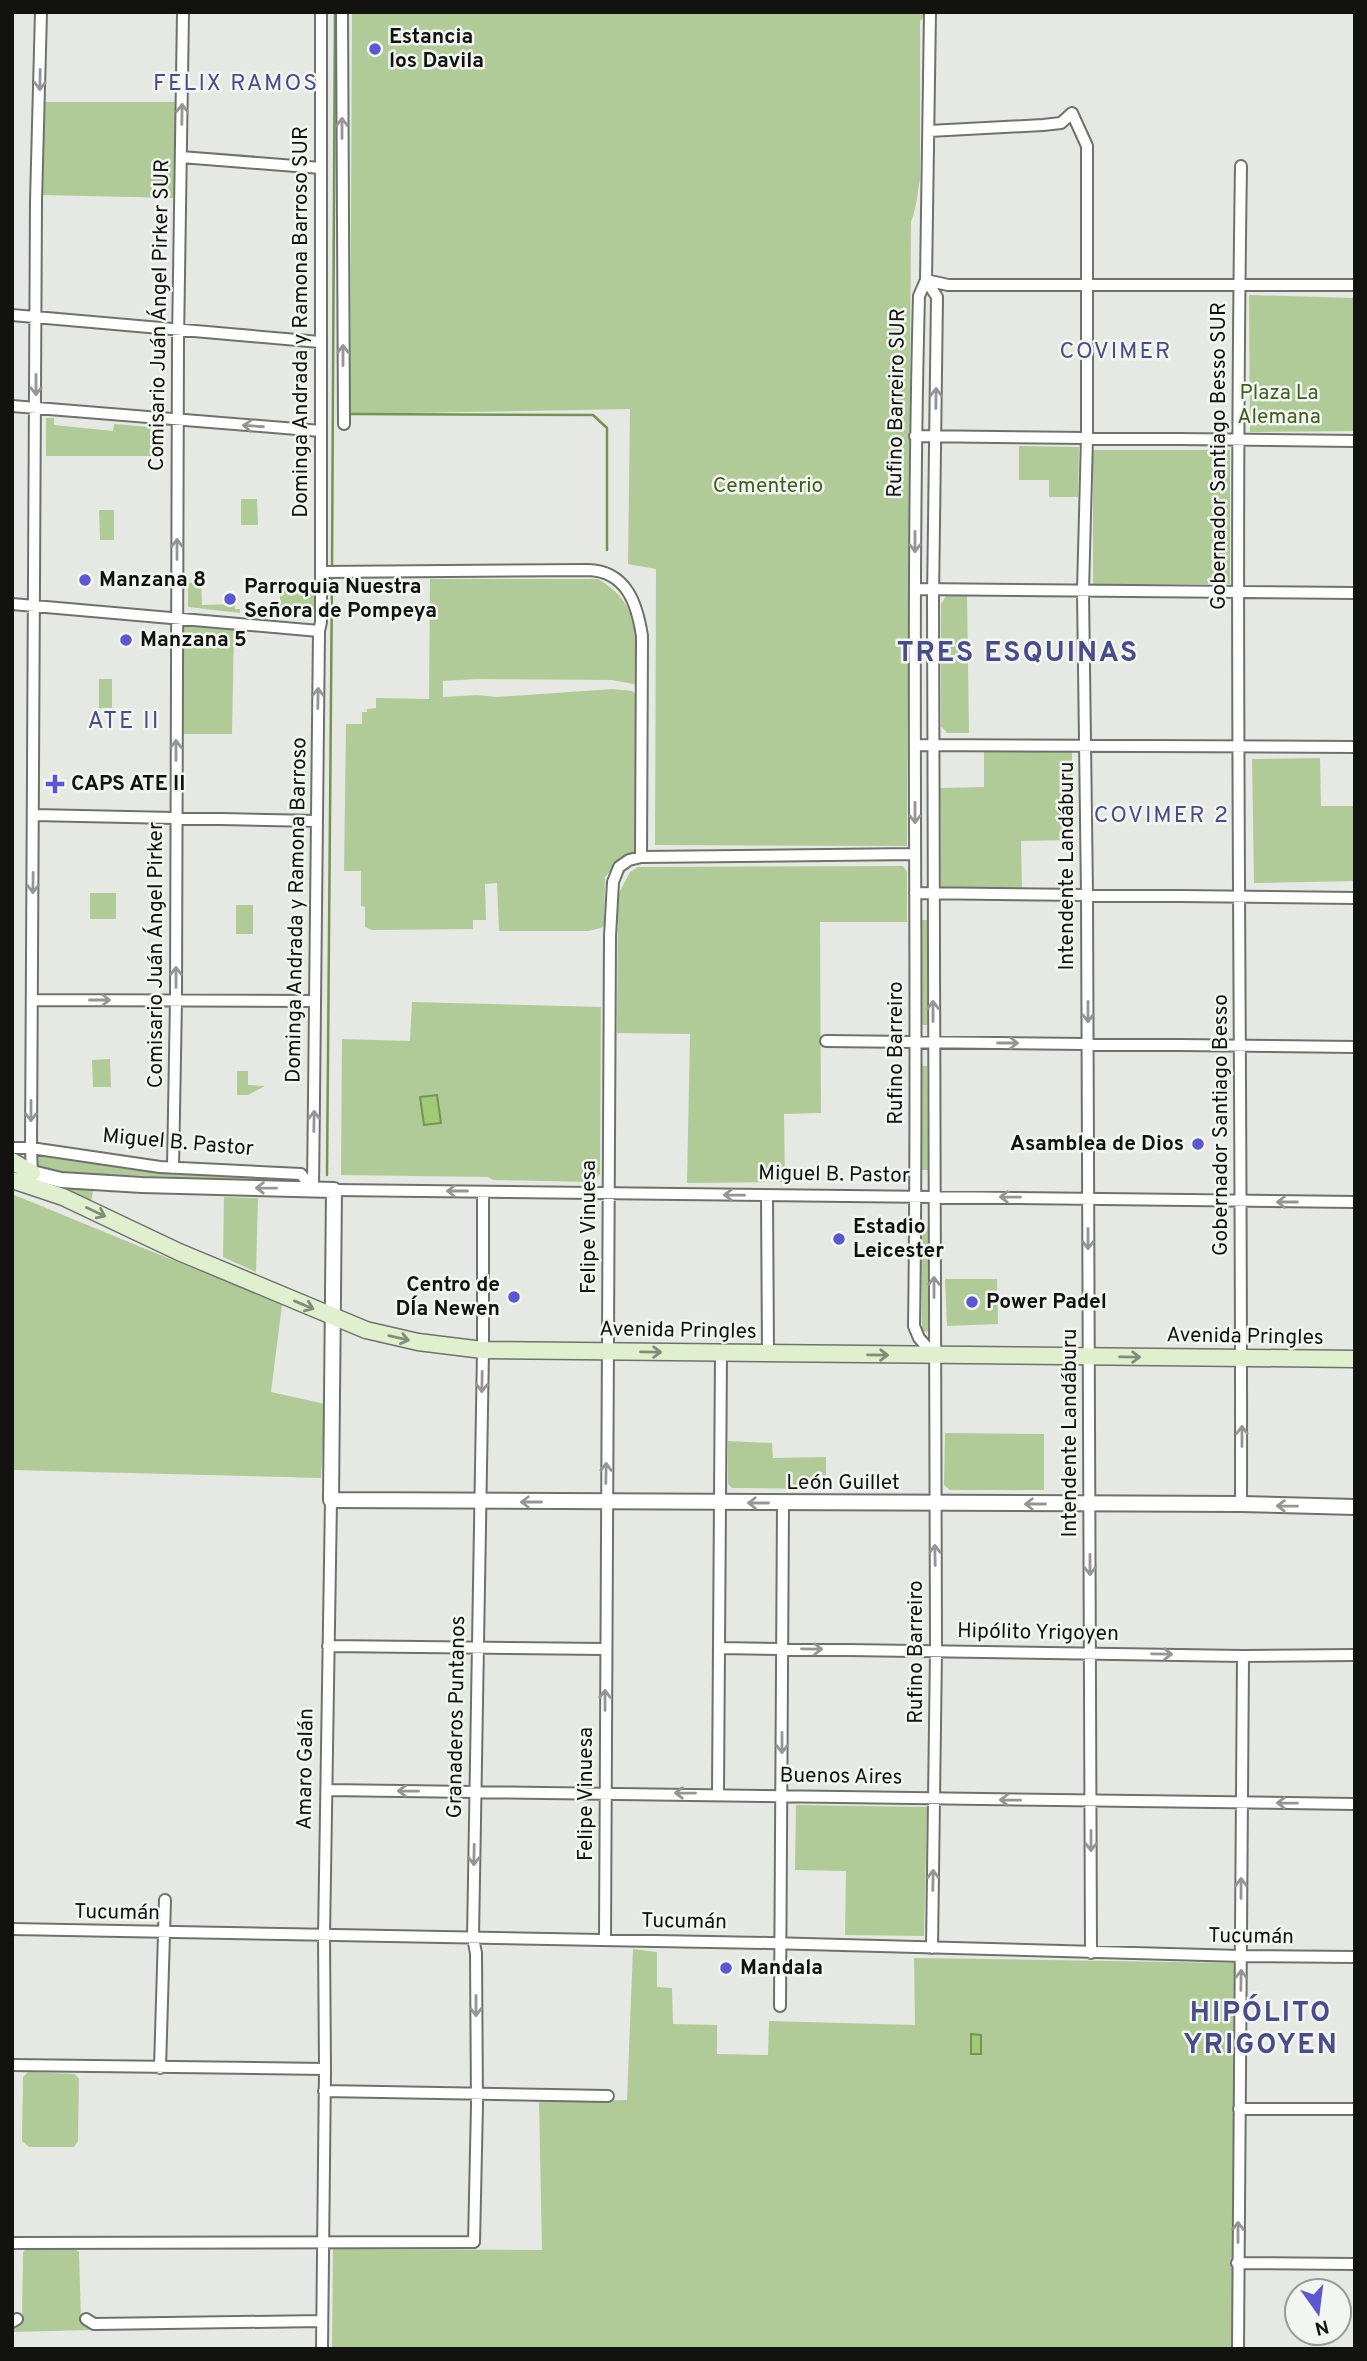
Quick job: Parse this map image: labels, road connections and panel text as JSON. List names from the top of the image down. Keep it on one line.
{"streets":{"main road":["Avenida Pringles"],"street":["Comisario Juán Ángel Pirker SUR","Dominga Andrada y Ramona Barroso SUR","Rufino Barreiro SUR","Gobernador Santiago Besso SUR","Intendente Landáburu","Dominga Andrada y Ramona Barroso","Comisario Juán Ángel Pirker","Rufino Barreiro","Gobernador Santiago Besso","Miguel B. Pastor","Felipe Vinuesa","León Guillet","Hipólito Yrigoyen","Granaderos Puntanos","Amaro Galán","Buenos Aires","Tucumán"]},"crossings":[["Comisario Juán Ángel Pirker SUR","Comisario Juán Ángel Pirker"],["Dominga Andrada y Ramona Barroso SUR","Dominga Andrada y Ramona Barroso"],["Rufino Barreiro SUR","Rufino Barreiro"],["Gobernador Santiago Besso SUR","Gobernador Santiago Besso"],["Intendente Landáburu","Miguel B. Pastor"],["Intendente Landáburu","Avenida Pringles"],["Intendente Landáburu","León Guillet"],["Intendente Landáburu","Hipólito Yrigoyen"],["Intendente Landáburu","Buenos Aires"],["Intendente Landáburu","Tucumán"],["Dominga Andrada y Ramona Barroso","Miguel B. Pastor"],["Comisario Juán Ángel Pirker","Miguel B. Pastor"],["Rufino Barreiro","Miguel B. Pastor"],["Rufino Barreiro","Avenida Pringles"],["Rufino Barreiro","León Guillet"],["Rufino Barreiro","Hipólito Yrigoyen"],["Rufino Barreiro","Buenos Aires"],["Rufino Barreiro","Tucumán"],["Gobernador Santiago Besso","Miguel B. Pastor"],["Gobernador Santiago Besso","Avenida Pringles"],["Gobernador Santiago Besso","León Guillet"],["Miguel B. Pastor","Felipe Vinuesa"],["Miguel B. Pastor","Avenida Pringles"],["Miguel B. Pastor","Granaderos Puntanos"],["Miguel B. Pastor","Amaro Galán"],["Felipe Vinuesa","Avenida Pringles"],["Felipe Vinuesa","León Guillet"],["Felipe Vinuesa","Buenos Aires"],["Felipe Vinuesa","Tucumán"],["Avenida Pringles","Granaderos Puntanos"],["Avenida Pringles","Amaro Galán"],["León Guillet","Granaderos Puntanos"],["León Guillet","Amaro Galán"],["Granaderos Puntanos","Amaro Galán"],["Granaderos Puntanos","Buenos Aires"],["Granaderos Puntanos","Tucumán"],["Amaro Galán","Buenos Aires"],["Amaro Galán","Tucumán"]],"one_way":["Comisario Juán Ángel Pirker SUR","Dominga Andrada y Ramona Barroso","Comisario Juán Ángel Pirker","Avenida Pringles","León Guillet","Hipólito Yrigoyen","Granaderos Puntanos","Buenos Aires"],"districts":["FELIX RAMOS","COVIMER","TRES ESQUINAS","ATE II","COVIMER 2","HIPÓLITO YRIGOYEN"],"parks":["Plaza La Alemana","Cementerio"],"places":{"other":["Estancia los Davila","Manzana 8","Parroquia Nuestra Señora de Pompeya","Manzana 5","Asamblea de Dios","Estadio Leicester","Centro de DÍa Newen","Power Padel","Mandala"],"health":["CAPS ATE II"]},"north":"bottom"}
